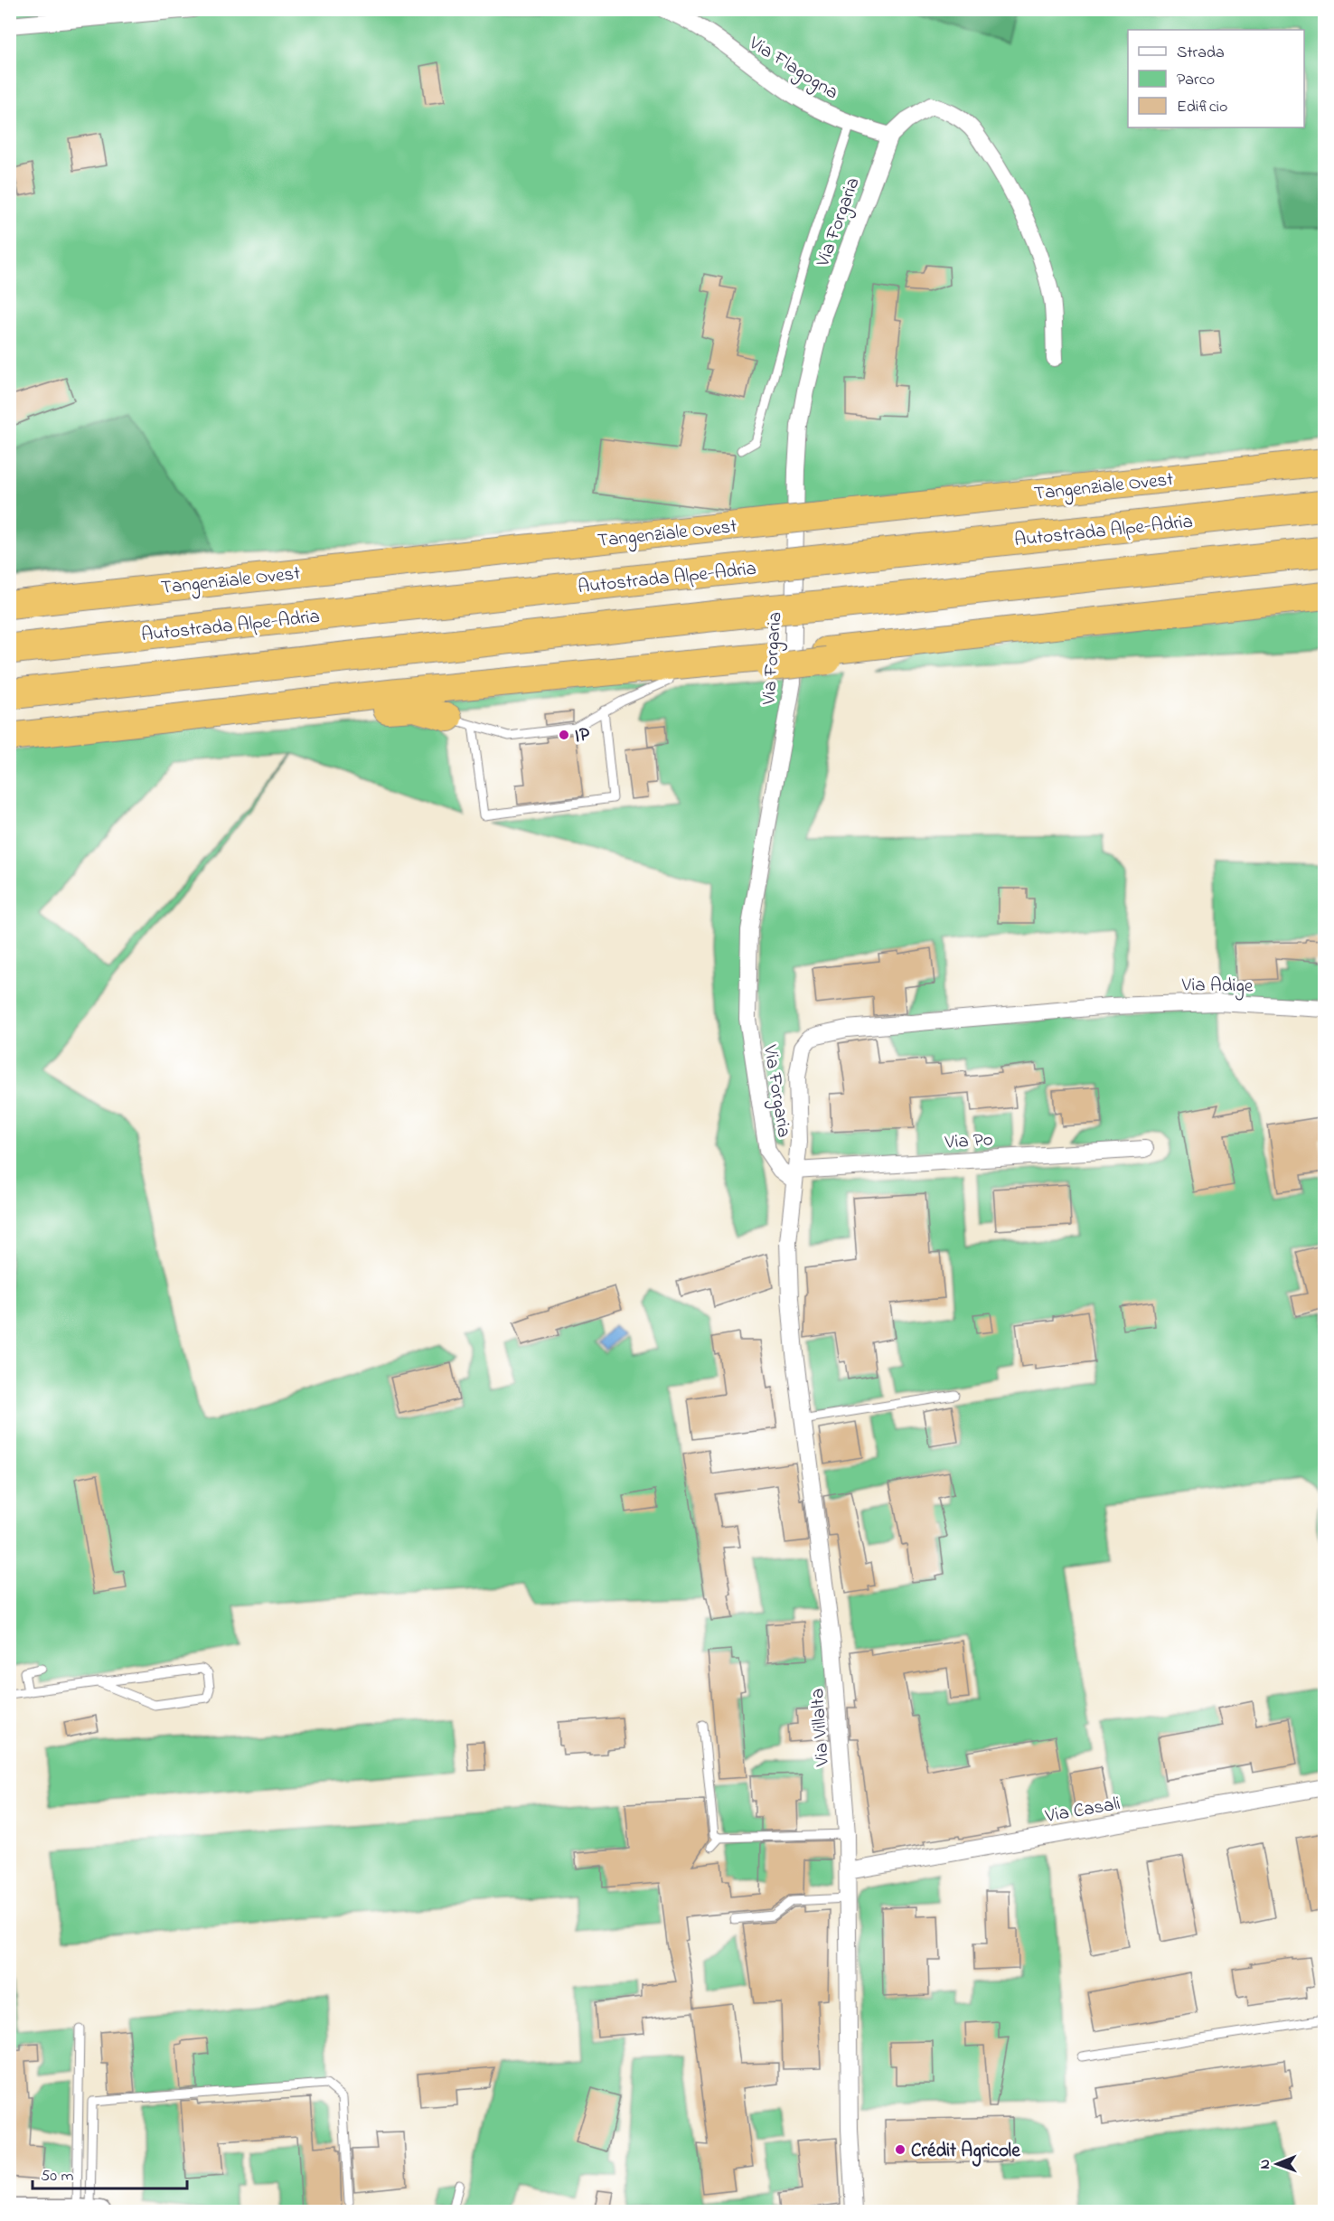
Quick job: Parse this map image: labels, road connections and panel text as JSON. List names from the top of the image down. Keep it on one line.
{"streets":{"highway":["Tangenziale Ovest","Autostrada Alpe-Adria"],"street":["Via Flagogna","Via Forgaria","Via Adige","Via Po","Via Villalta","Via Casali"]},"crossings":[["Via Flagogna","Via Forgaria"],["Via Forgaria","Via Adige"],["Via Forgaria","Via Po"],["Via Forgaria","Via Villalta"],["Via Adige","Via Po"],["Via Adige","Via Villalta"],["Via Po","Via Villalta"],["Via Villalta","Via Casali"]],"places":["IP","Crédit Agricole"],"legend":["Strada","Parco","Edificio"],"scale_bar":"50 m","north":"left"}
